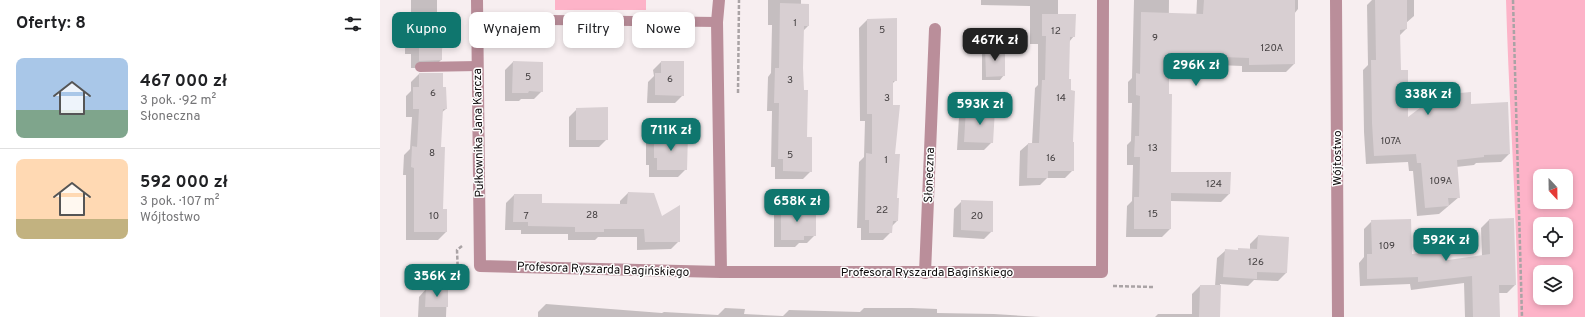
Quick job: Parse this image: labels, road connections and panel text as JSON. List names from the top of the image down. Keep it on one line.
{"streets":{"street":["Pułkownika Jana Karcza","Wójtostwo","Słoneczna","Profesora Ryszarda Bagińskiego"]},"crossings":[["Pułkownika Jana Karcza","Profesora Ryszarda Bagińskiego"],["Słoneczna","Profesora Ryszarda Bagińskiego"]],"house_numbers":["1","5","12","9","120A","5","6","3","6","3","14","107A","13","8","5","16","1","109A","124","22","15","28","10","7","20","109","126"],"north":"bottom","page":{"heading":"Oferty: 8","chip":["Kupno","Wynajem","Filtry","Nowe"],"price":["467K zł","296K zł","338K zł","593K zł","711K zł","658K zł","592K zł","356K zł"],"list":[{"name":"467 000 zł","note":"3 pok. · 92 m² · Słoneczna"},{"name":"592 000 zł","note":"3 pok. · 107 m² · Wójtostwo"}]}}
